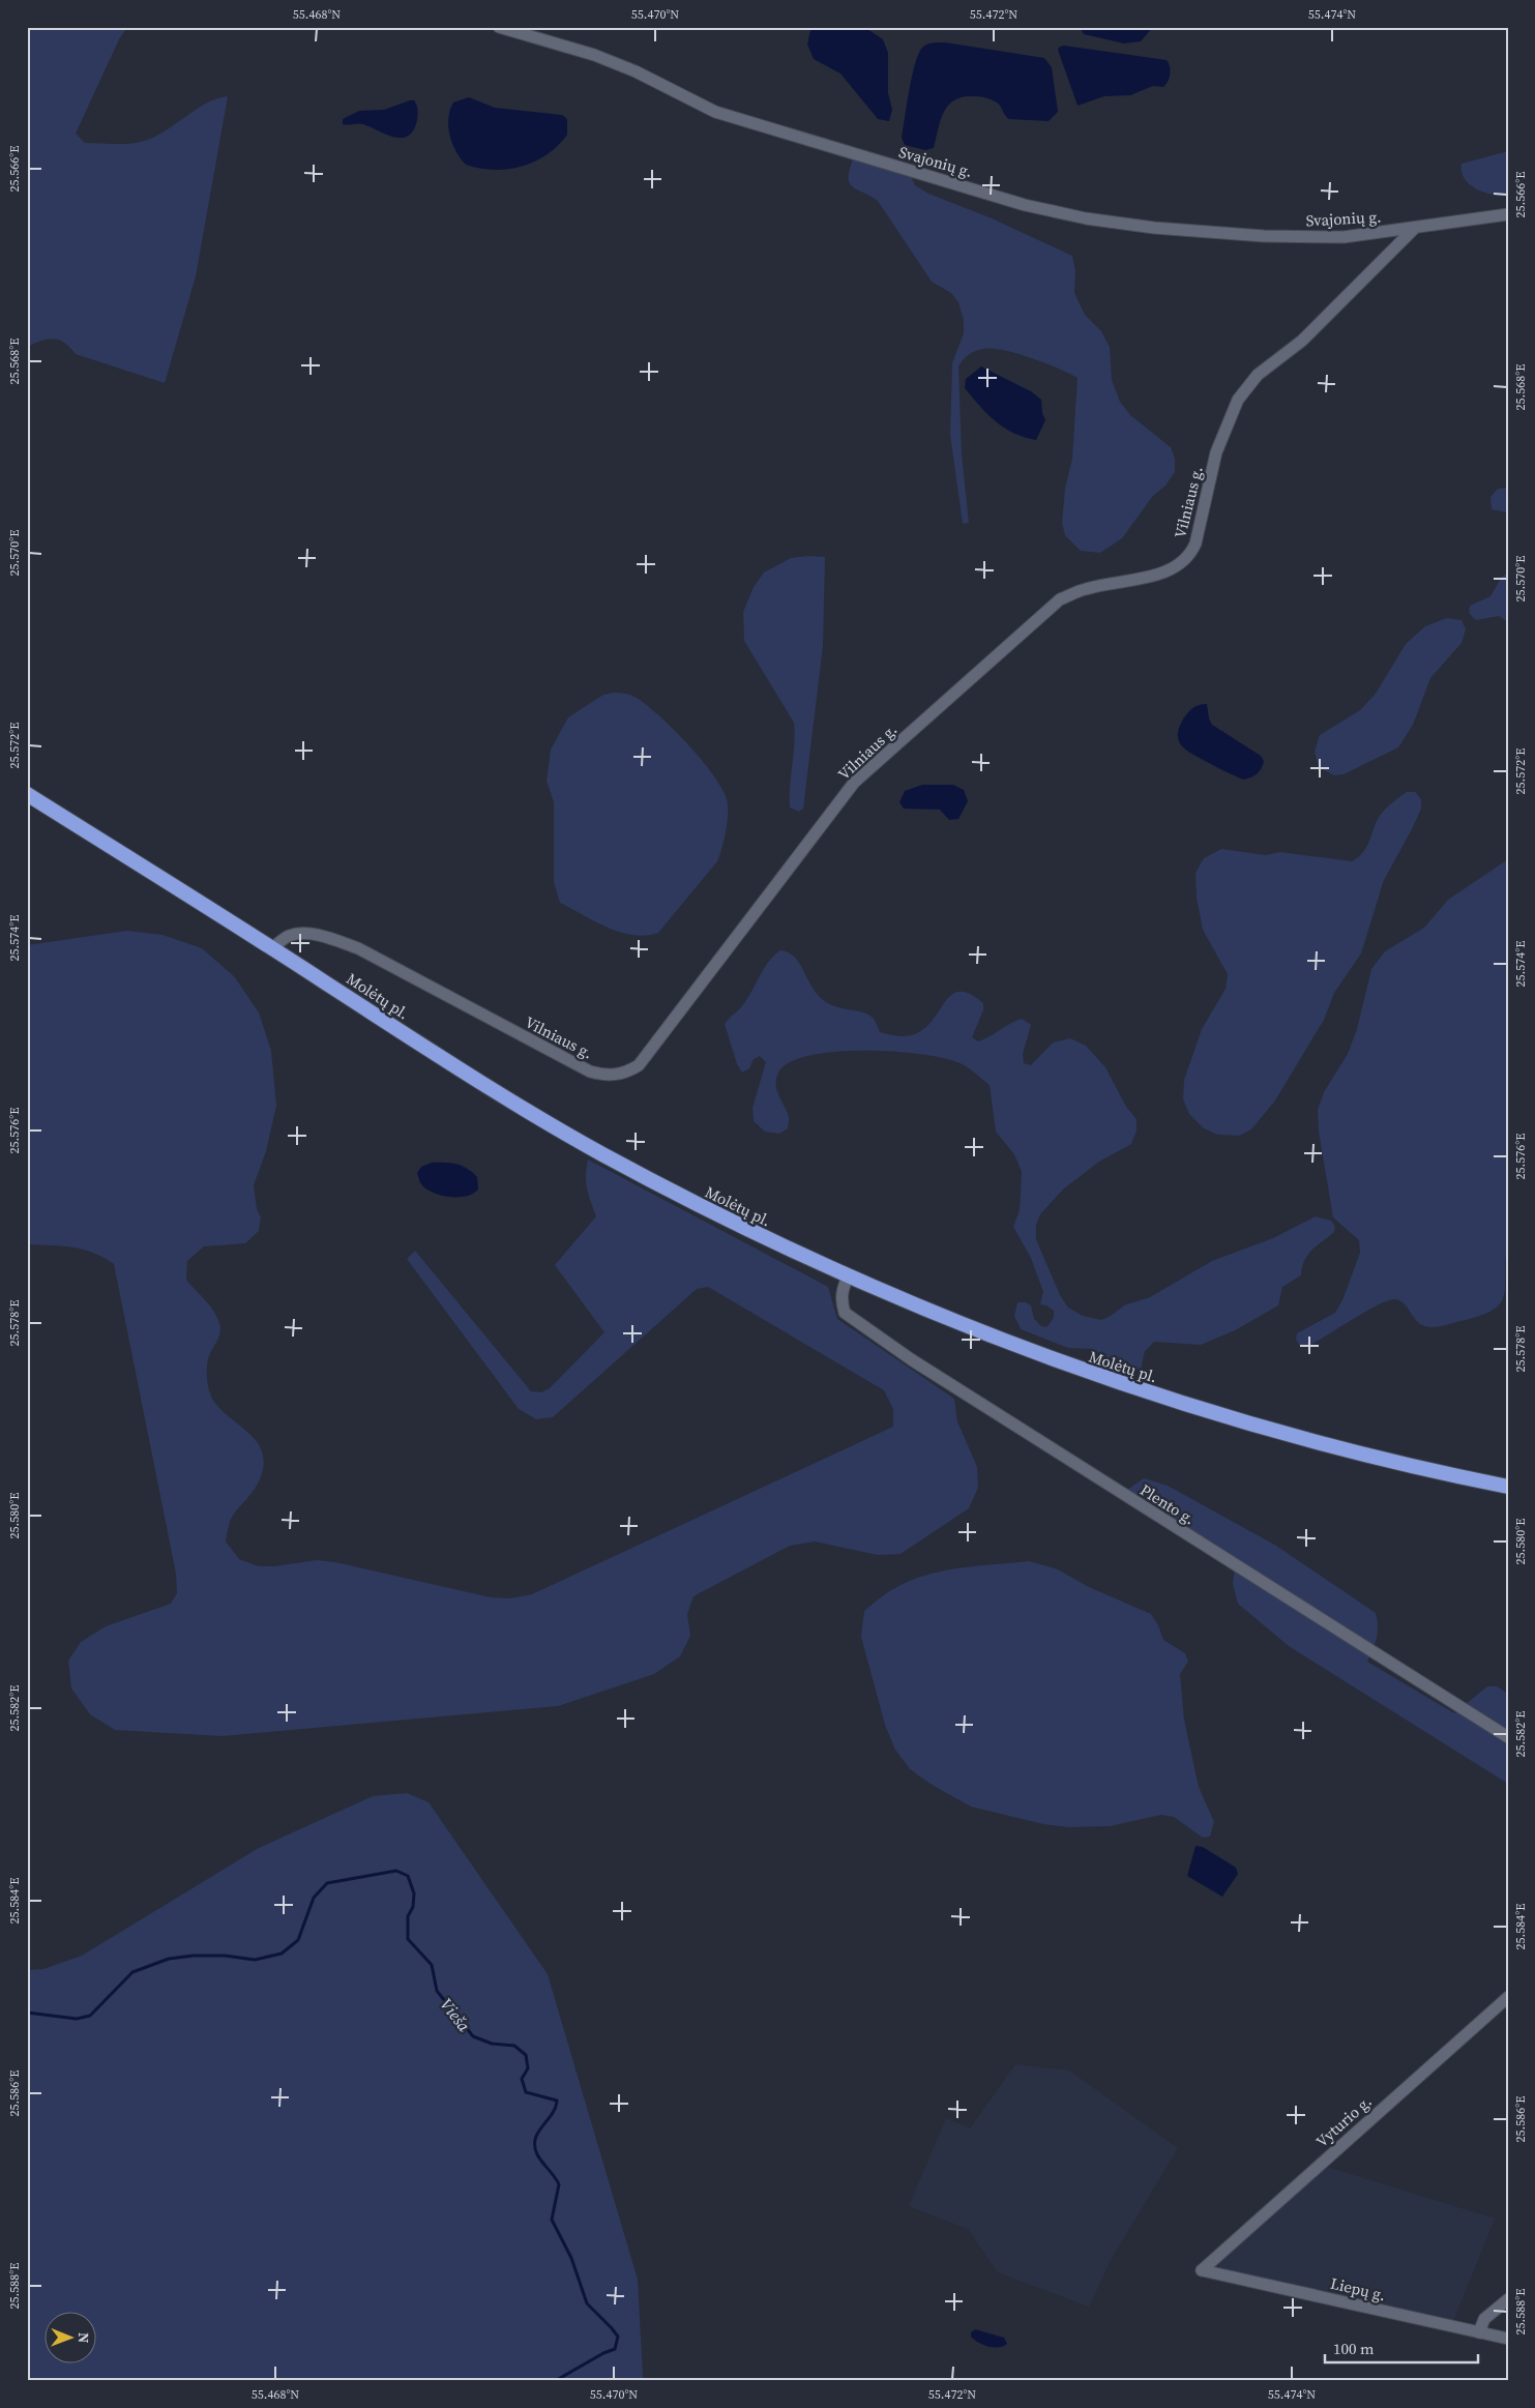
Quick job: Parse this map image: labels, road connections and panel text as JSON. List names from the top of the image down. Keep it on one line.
{"streets":{"highway":["Molėtų pl."],"street":["Svajonių g.","Vilniaus g.","Plento g.","Vyturio g.","Liepų g."]},"crossings":[["Svajonių g.","Vilniaus g."],["Vilniaus g.","Molėtų pl."],["Molėtų pl.","Plento g."],["Vyturio g.","Liepų g."]],"water":["Vieša"],"scale_bar":"100 m","north":"right","coordinates":["55.468°N","55.470°N","55.472°N","55.474°N","25.566°E","25.568°E","25.570°E","25.572°E","25.574°E","25.576°E","25.578°E","25.580°E","25.582°E","25.584°E","25.586°E","25.588°E"]}
